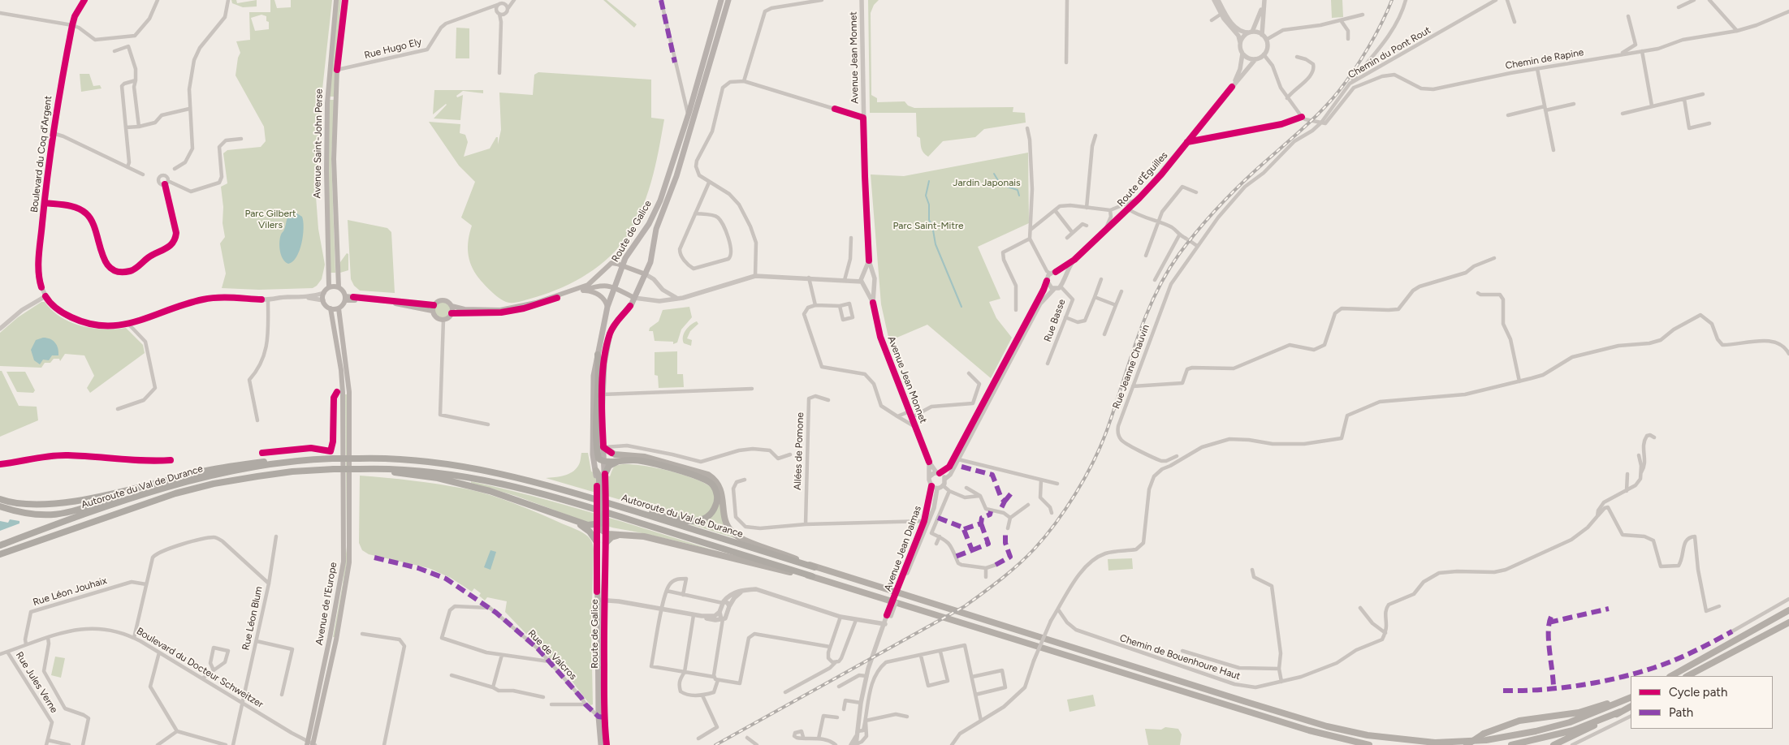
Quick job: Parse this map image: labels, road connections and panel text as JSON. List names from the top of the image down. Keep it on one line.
{"streets":{"highway":["Autoroute du Val de Durance"],"main road":["Avenue Saint-John Perse","Route de Galice","Avenue de l'Europe"],"street":["Rue Hugo Ely","Chemin du Pont Rout","Avenue Jean Monnet","Chemin de Rapine","Boulevard du Coq d'Argent","Route d'Éguilles","Rue Basse","Rue Jeanne Chauvin","Allées de Pomone","Avenue Jean Dalmas","Rue Léon Jouhaix","Rue Léon Blum","Rue de Valcros","Chemin de Bouenhoure Haut","Boulevard du Docteur Schweitzer","Rue Jules Verne"]},"crossings":[["Rue Hugo Ely","Avenue Saint-John Perse"],["Chemin du Pont Rout","Chemin de Rapine"],["Chemin du Pont Rout","Rue Jeanne Chauvin"],["Avenue Jean Monnet","Avenue Jean Dalmas"],["Chemin de Rapine","Rue Jeanne Chauvin"],["Route d'Éguilles","Rue Basse"],["Route de Galice","Rue de Valcros"],["Rue Léon Jouhaix","Boulevard du Docteur Schweitzer"],["Avenue de l'Europe","Boulevard du Docteur Schweitzer"],["Rue Léon Blum","Boulevard du Docteur Schweitzer"],["Boulevard du Docteur Schweitzer","Rue Jules Verne"]],"parks":["Jardin Japonais","Parc Gilbert Vilers","Parc Saint-Mitre"],"legend":["Cycle path","Path"]}
